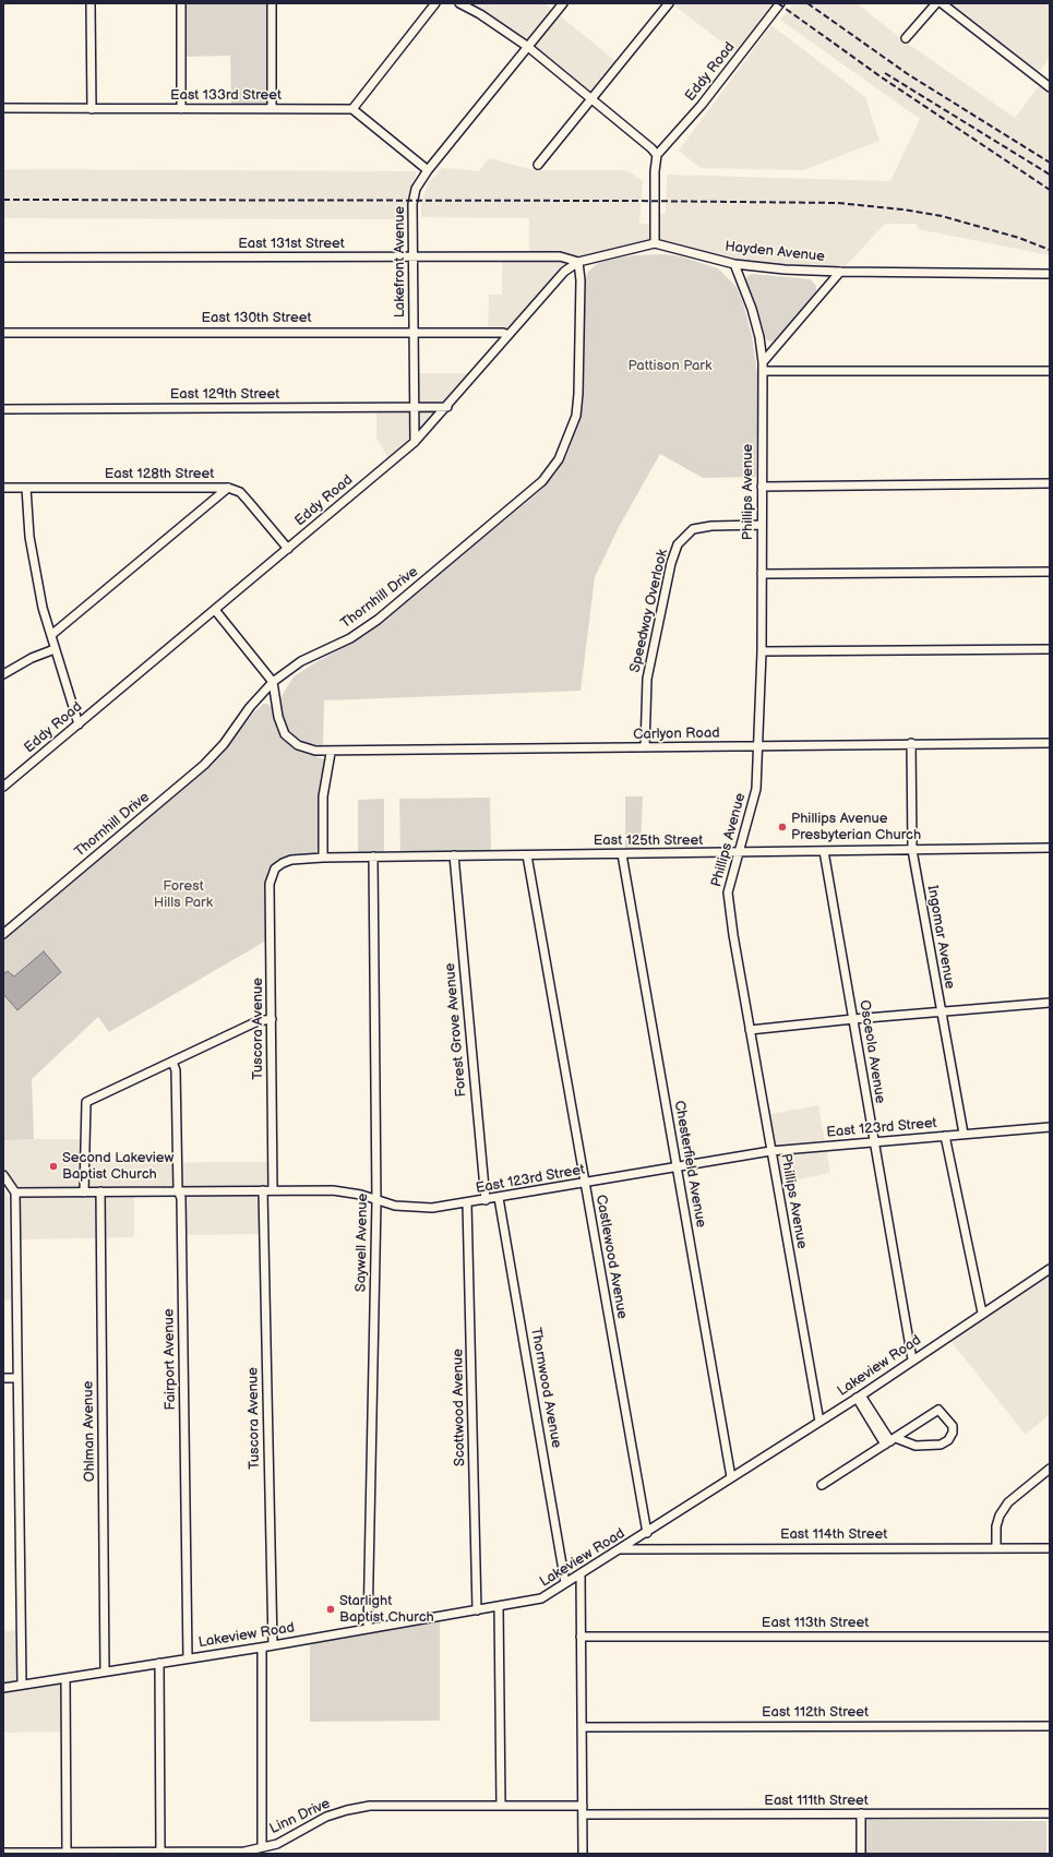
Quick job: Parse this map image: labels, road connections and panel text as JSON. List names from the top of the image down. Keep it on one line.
{"streets":{"street":["Eddy Road","East 133rd Street","East 131st Street","Hayden Avenue","Lakefront Avenue","East 130th Street","East 129th Street","East 128th Street","Phillips Avenue","Thornhill Drive","Speedway Overlook","Carlyon Road","East 125th Street","Ingomar Avenue","Tuscora Avenue","Forest Grove Avenue","Osceola Avenue","East 123rd Street","Chesterfield Avenue","Saywell Avenue","Castlewood Avenue","Fairport Avenue","Lakeview Road","Thornwood Avenue","Scottwood Avenue","Ohlman Avenue","East 114th Street","East 113th Street","East 112th Street","East 111th Street","Linn Drive"]},"crossings":[["Eddy Road","East 131st Street"],["Eddy Road","Hayden Avenue"],["Eddy Road","Lakefront Avenue"],["Eddy Road","East 130th Street"],["Eddy Road","East 129th Street"],["Eddy Road","East 128th Street"],["Eddy Road","Thornhill Drive"],["East 131st Street","Lakefront Avenue"],["East 131st Street","Thornhill Drive"],["Hayden Avenue","Phillips Avenue"],["Lakefront Avenue","East 130th Street"],["Lakefront Avenue","East 129th Street"],["Phillips Avenue","Speedway Overlook"],["Phillips Avenue","Carlyon Road"],["Phillips Avenue","East 125th Street"],["Phillips Avenue","East 123rd Street"],["Phillips Avenue","Lakeview Road"],["Thornhill Drive","Carlyon Road"],["Speedway Overlook","Carlyon Road"],["Carlyon Road","Ingomar Avenue"],["East 125th Street","Ingomar Avenue"],["East 125th Street","Tuscora Avenue"],["East 125th Street","Forest Grove Avenue"],["East 125th Street","Osceola Avenue"],["East 125th Street","Chesterfield Avenue"],["East 125th Street","Saywell Avenue"],["East 125th Street","Castlewood Avenue"],["Ingomar Avenue","East 123rd Street"],["Tuscora Avenue","East 123rd Street"],["Tuscora Avenue","Lakeview Road"],["Forest Grove Avenue","East 123rd Street"],["Osceola Avenue","East 123rd Street"],["Osceola Avenue","Lakeview Road"],["East 123rd Street","Chesterfield Avenue"],["East 123rd Street","Saywell Avenue"],["East 123rd Street","Castlewood Avenue"],["East 123rd Street","Fairport Avenue"],["East 123rd Street","Thornwood Avenue"],["East 123rd Street","Scottwood Avenue"],["East 123rd Street","Ohlman Avenue"],["Chesterfield Avenue","Lakeview Road"],["Saywell Avenue","Lakeview Road"],["Castlewood Avenue","Lakeview Road"],["Fairport Avenue","Lakeview Road"],["Lakeview Road","Thornwood Avenue"],["Lakeview Road","Scottwood Avenue"],["Lakeview Road","Ohlman Avenue"],["Lakeview Road","East 114th Street"]],"parks":["Pattison Park","Forest Hills Park"],"places":["Phillips Avenue Presbyterian Church","Second Lakeview Baptist Church","Starlight Baptist Church"]}
